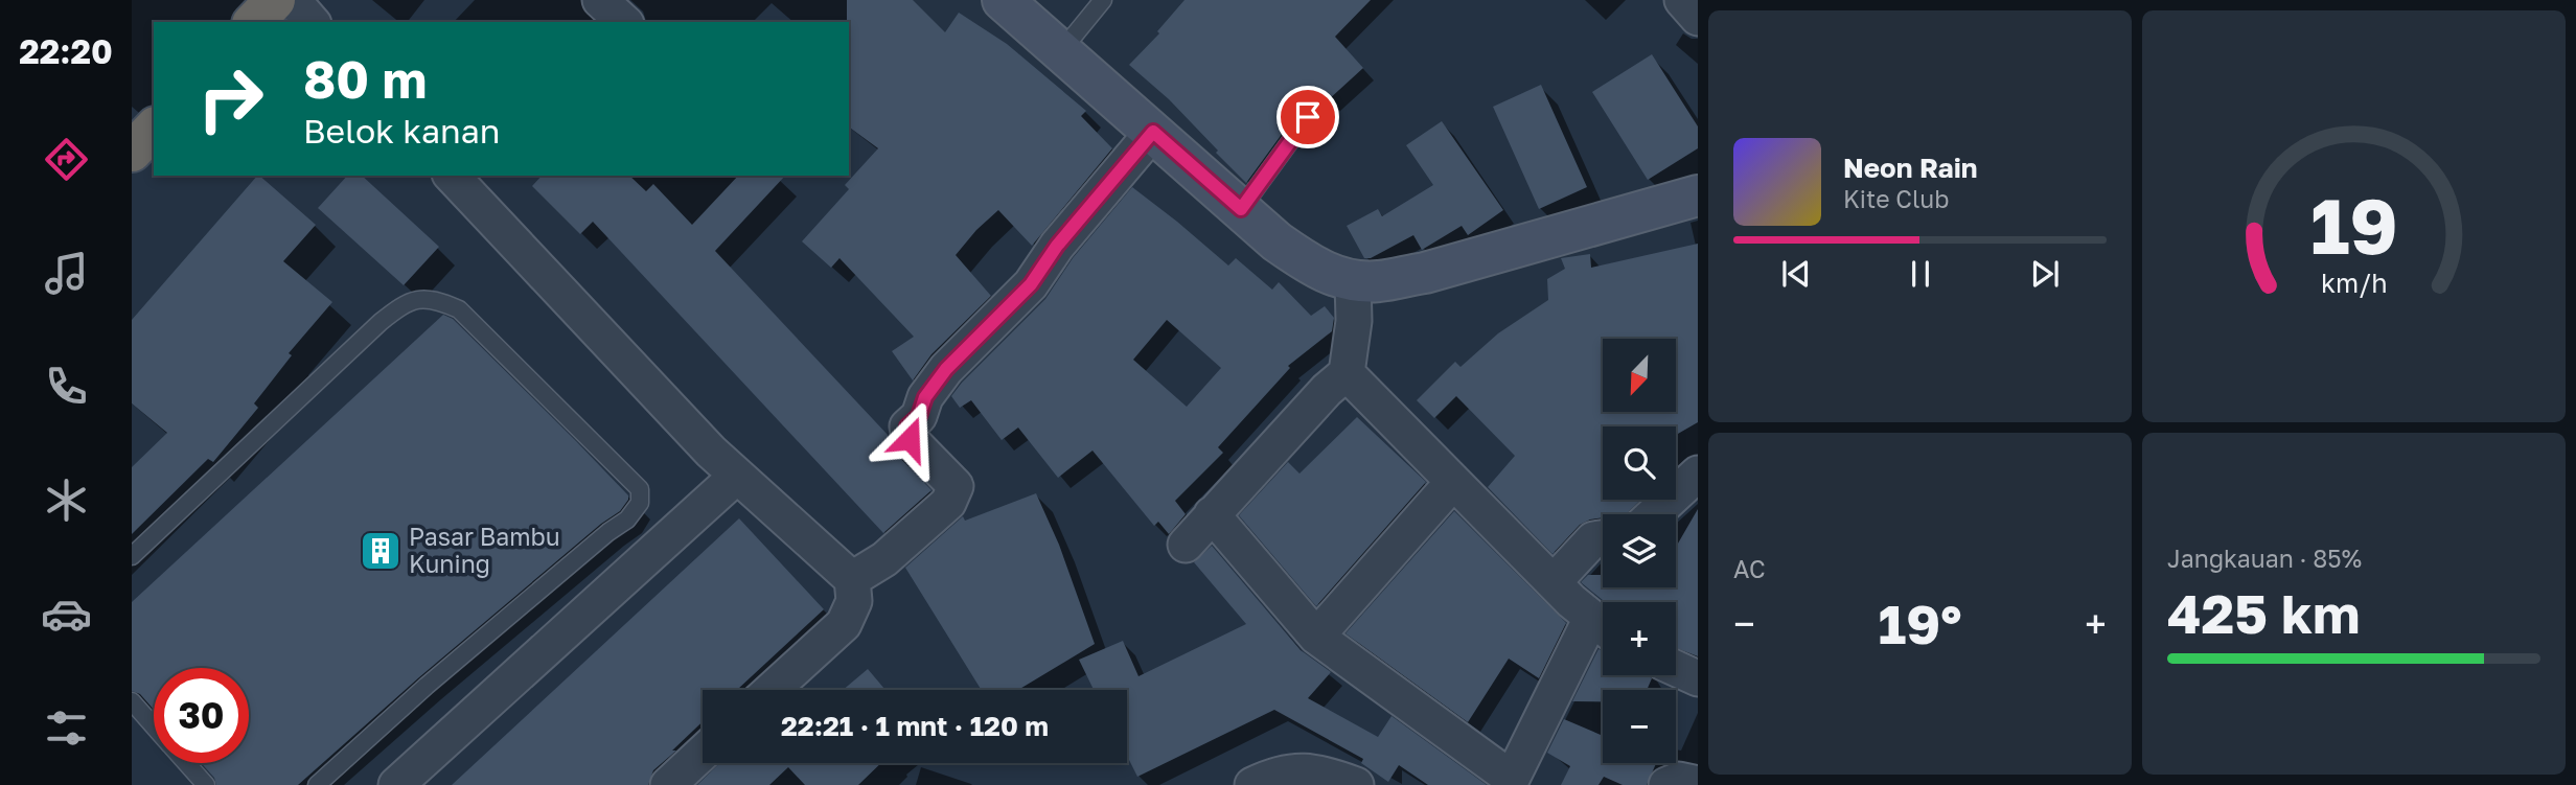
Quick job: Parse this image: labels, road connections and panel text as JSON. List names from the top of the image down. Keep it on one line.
{"places":{"building":["Pasar Bambu Kuning"]},"north":"bottom left","page":{"tabs":"22:20","turn":["80 m","Belok kanan"],"song":["Neon Rain","Kite Club"],"map_buttons":["+","−"],"tile":["AC",["Jangkauan · 85%","425 km"]],"heat":["−","19°","+"],"limit":"30","trip":"22:21 · 1 mnt · 120 m","gauge":["19","km/h"]}}
